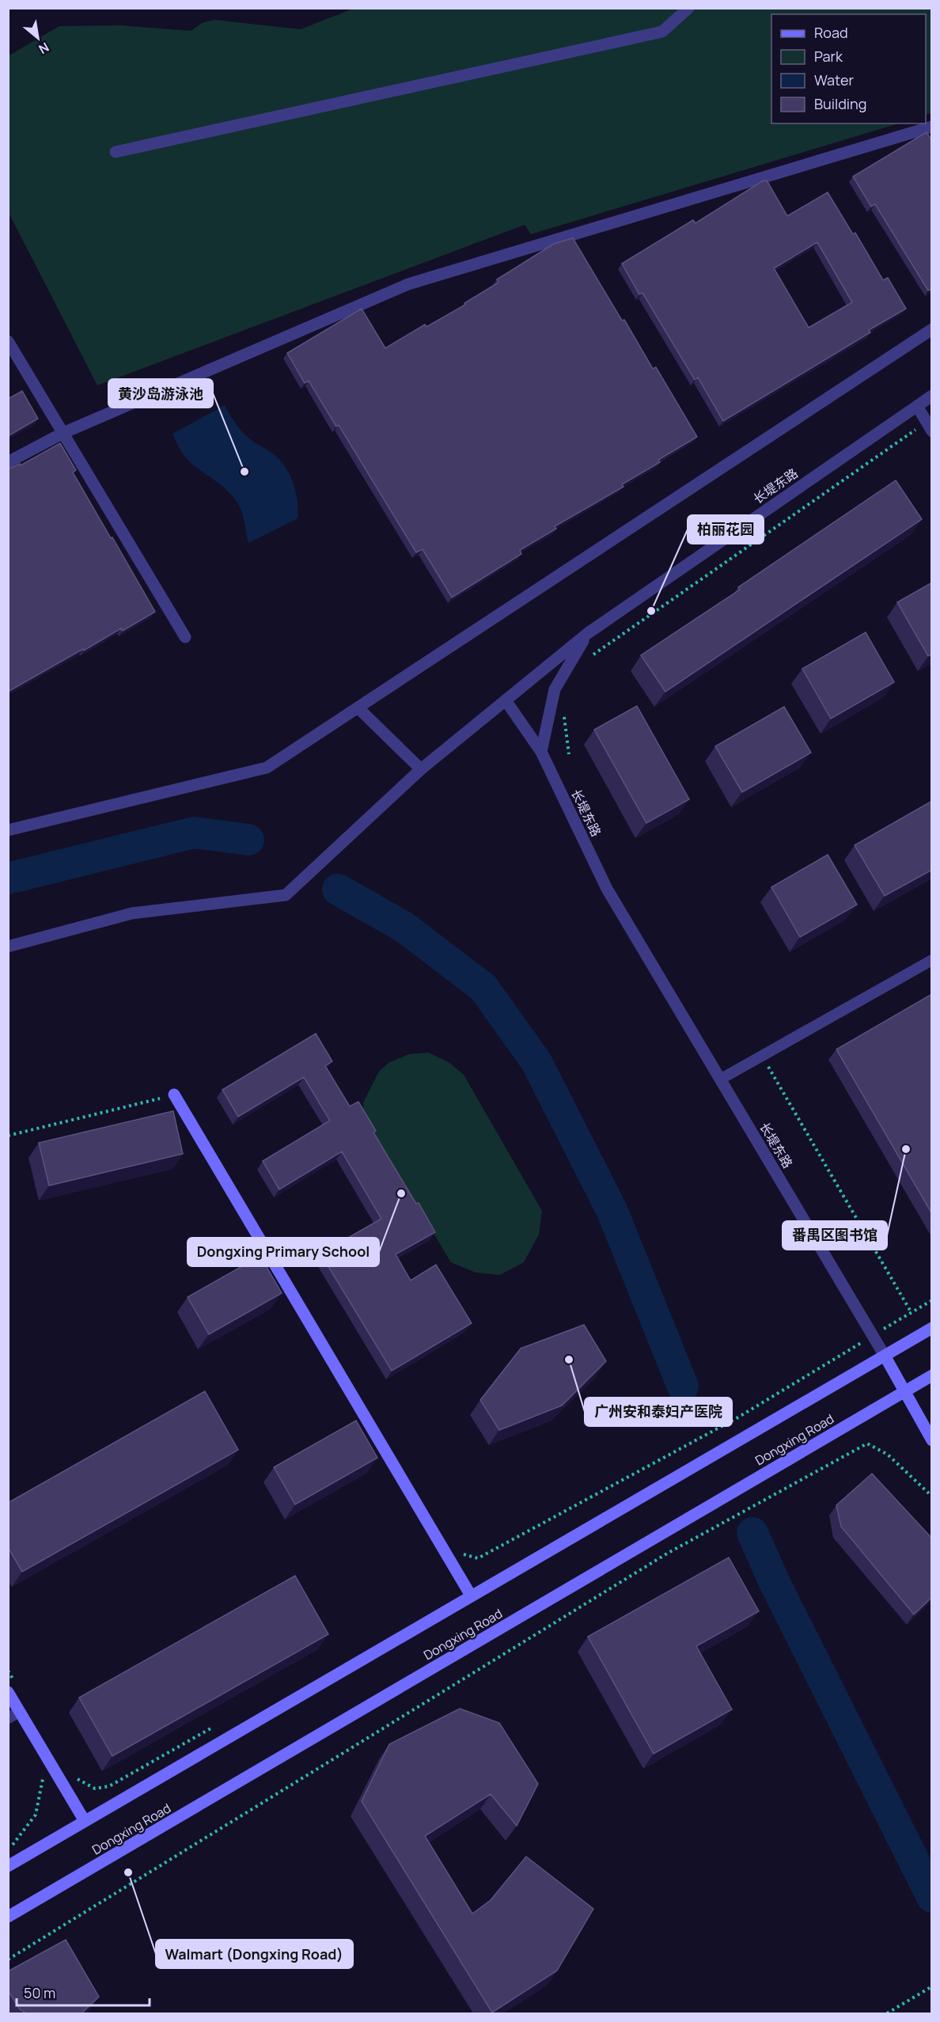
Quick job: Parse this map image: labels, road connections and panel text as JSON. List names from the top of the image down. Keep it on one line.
{"streets":{"main road":["Dongxing Road"],"street":["长堤东路"]},"places":["黄沙岛游泳池","柏丽花园","番禺区图书馆","Dongxing Primary School","广州安和泰妇产医院","Walmart (Dongxing Road)"],"legend":["Road","Park","Water","Building"],"scale_bar":"50 m","north":"bottom right"}
